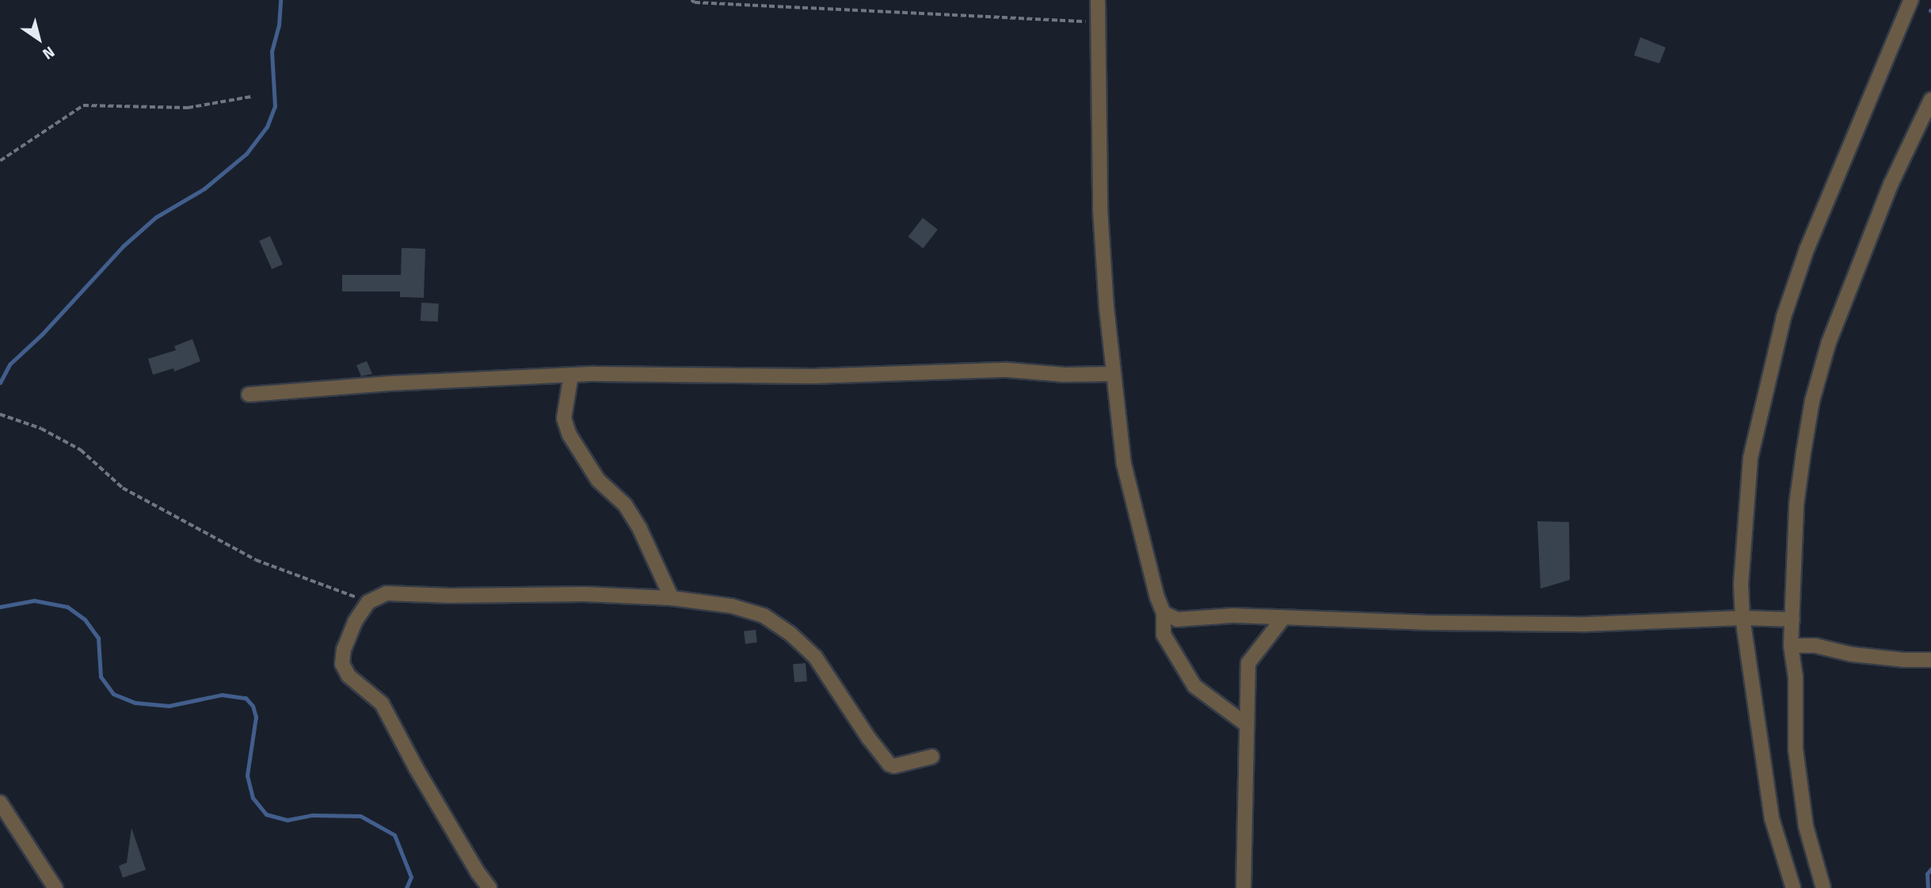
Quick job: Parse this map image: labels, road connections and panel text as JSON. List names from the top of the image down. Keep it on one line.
{"north":"bottom right"}
